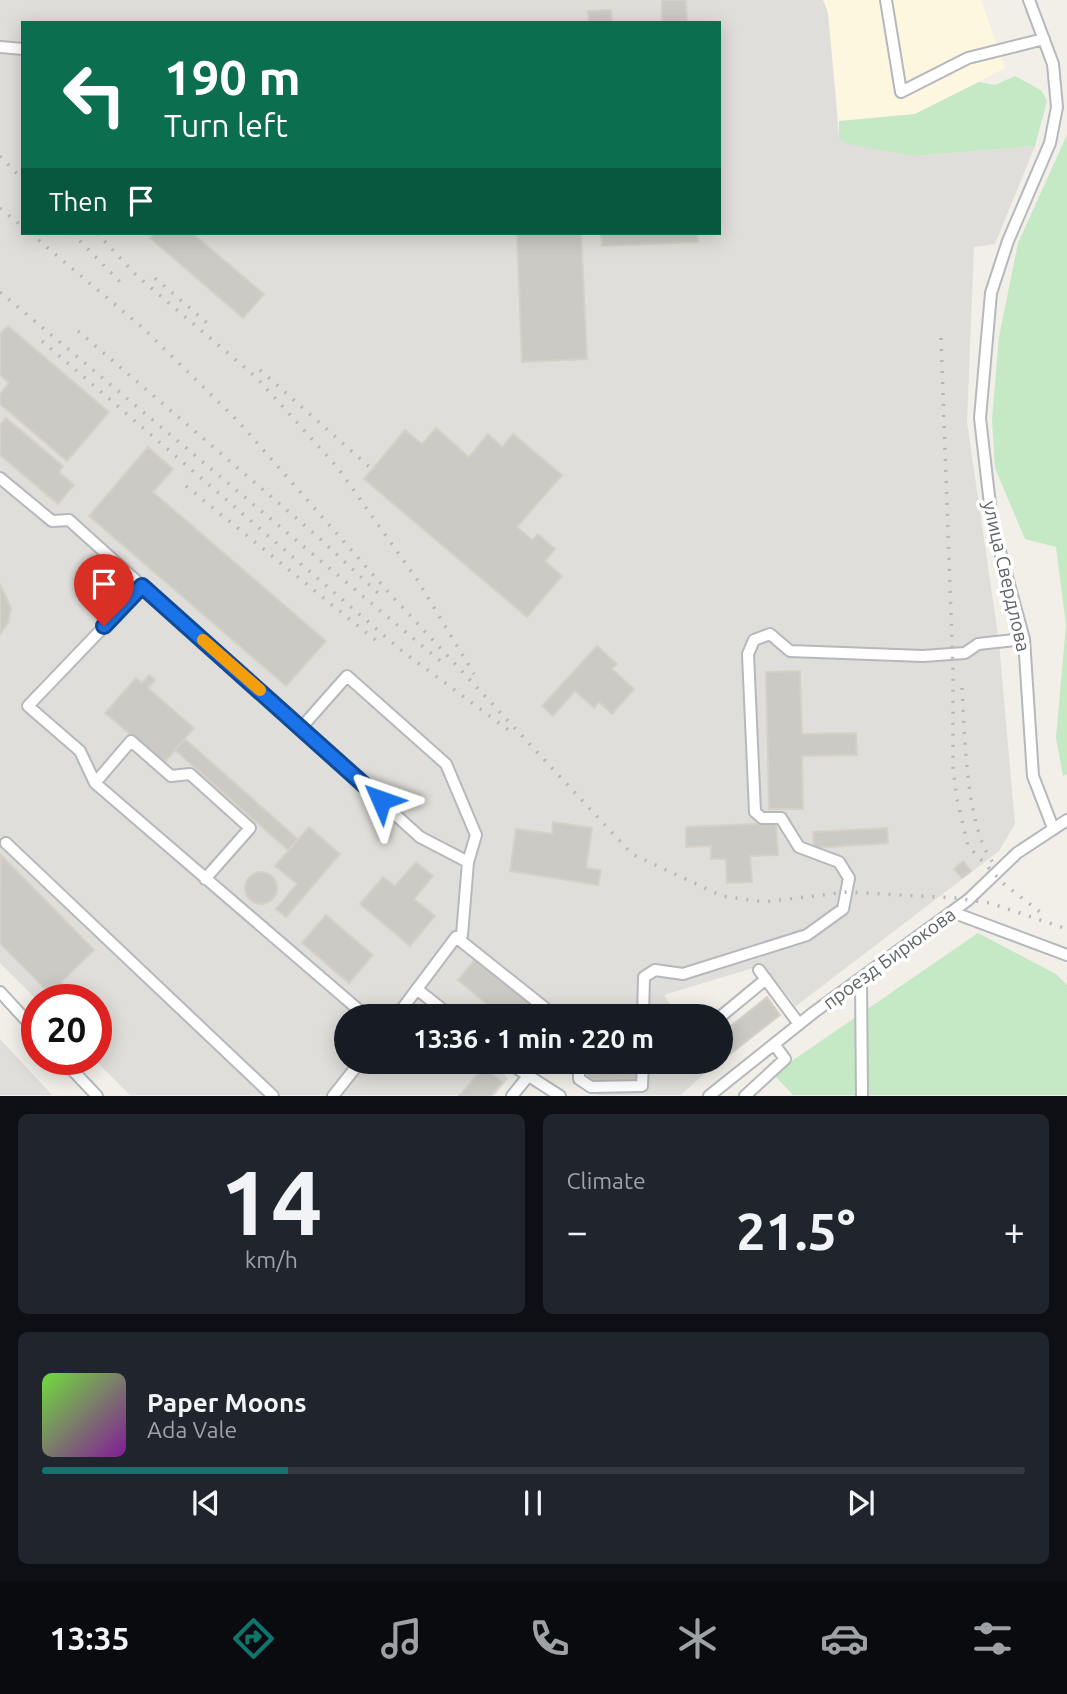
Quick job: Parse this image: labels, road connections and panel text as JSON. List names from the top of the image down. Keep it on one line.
{"streets":{"street":["улица Свердлова","проезд Бирюкова"]},"crossings":[["улица Свердлова","проезд Бирюкова"]],"page":{"turn":["190 m","Turn left"],"then":"Then","limit":"20","trip":"13:36 · 1 min · 220 m","tile":[["14","km/h"],"Climate"],"heat":["−","21.5°","+"],"song":["Paper Moons","Ada Vale"],"tabs":"13:35"}}
